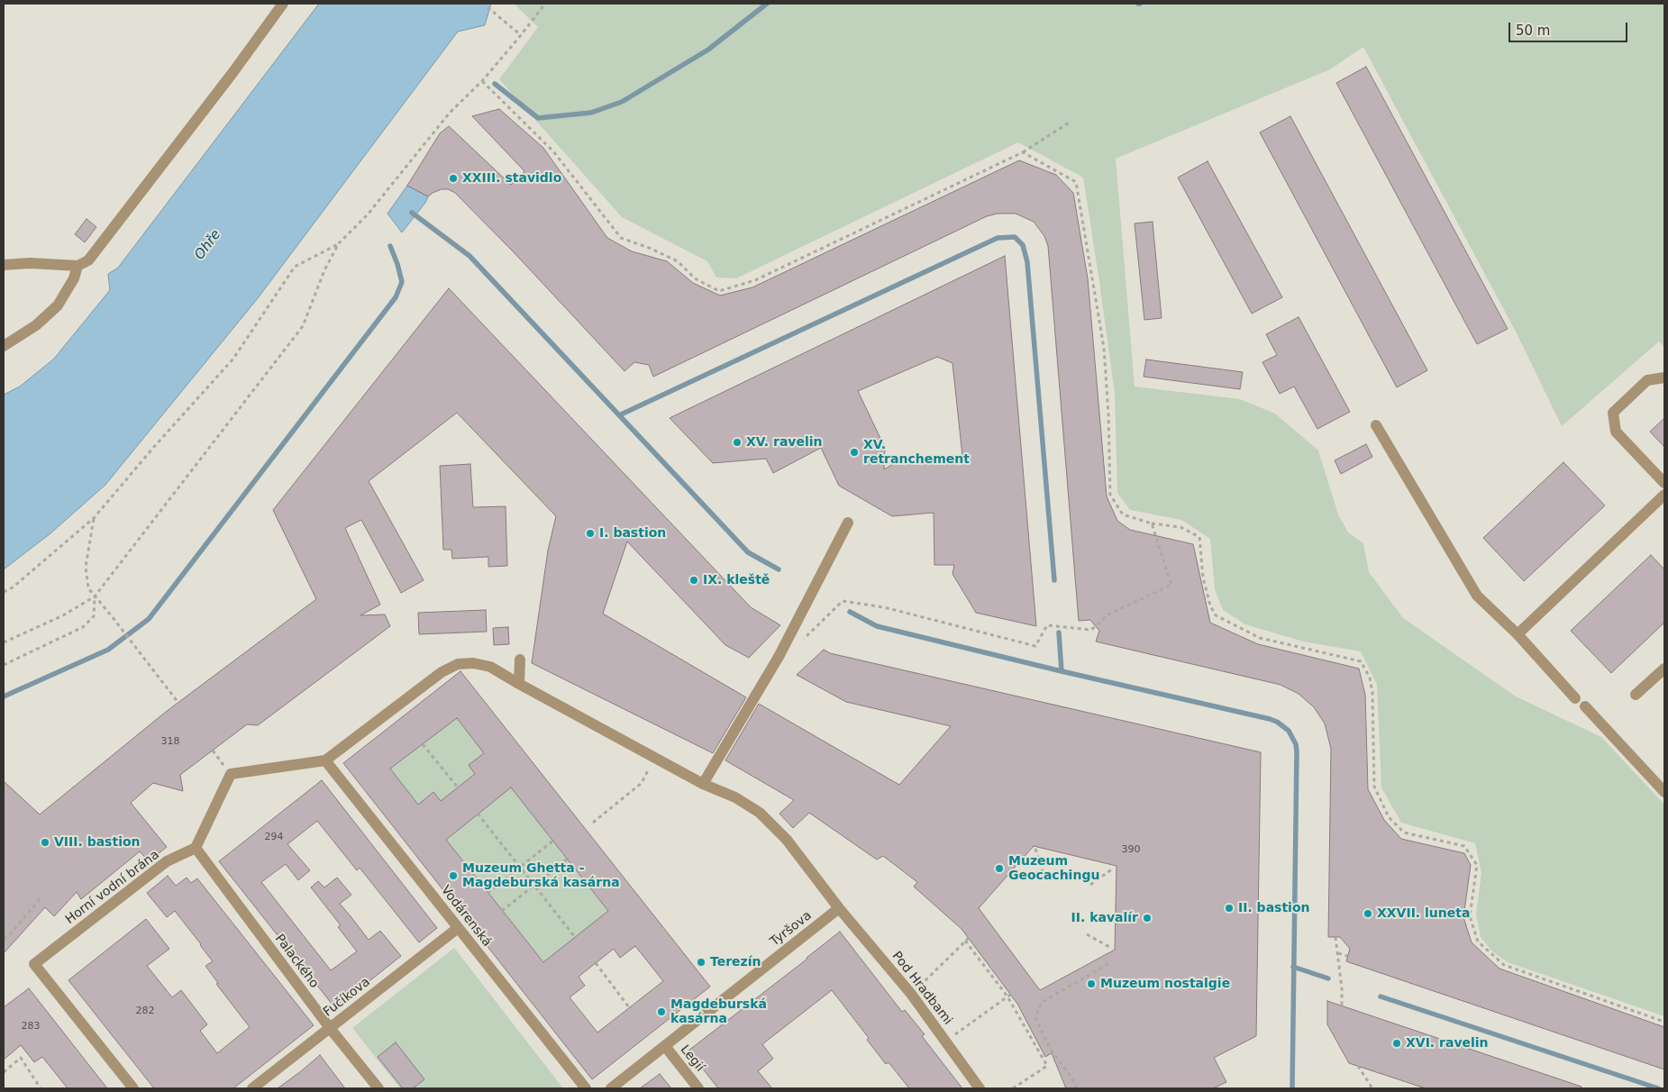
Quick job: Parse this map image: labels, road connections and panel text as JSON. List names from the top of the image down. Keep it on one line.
{"streets":{"street":["Horní vodní brána","Vodárenská","Tyršova","Palackého","Pod Hradbami","Fučíkova","Legií"]},"crossings":[["Horní vodní brána","Palackého"],["Vodárenská","Pod Hradbami"],["Vodárenská","Fučíkova"],["Tyršova","Pod Hradbami"],["Tyršova","Legií"],["Palackého","Fučíkova"]],"water":["Ohře"],"places":["XXIII. stavidlo","XV. ravelin","XV. retranchement","I. bastion","IX. kleště","VIII. bastion","Muzeum Geocachingu","Muzeum Ghetta - Magdeburská kasárna","II. bastion","XXVII. luneta","II. kavalír","Terezín","Muzeum nostalgie","Magdeburská kasárna","XVI. ravelin"],"house_numbers":["318","294","390","282","283"],"scale_bar":"50 m"}
